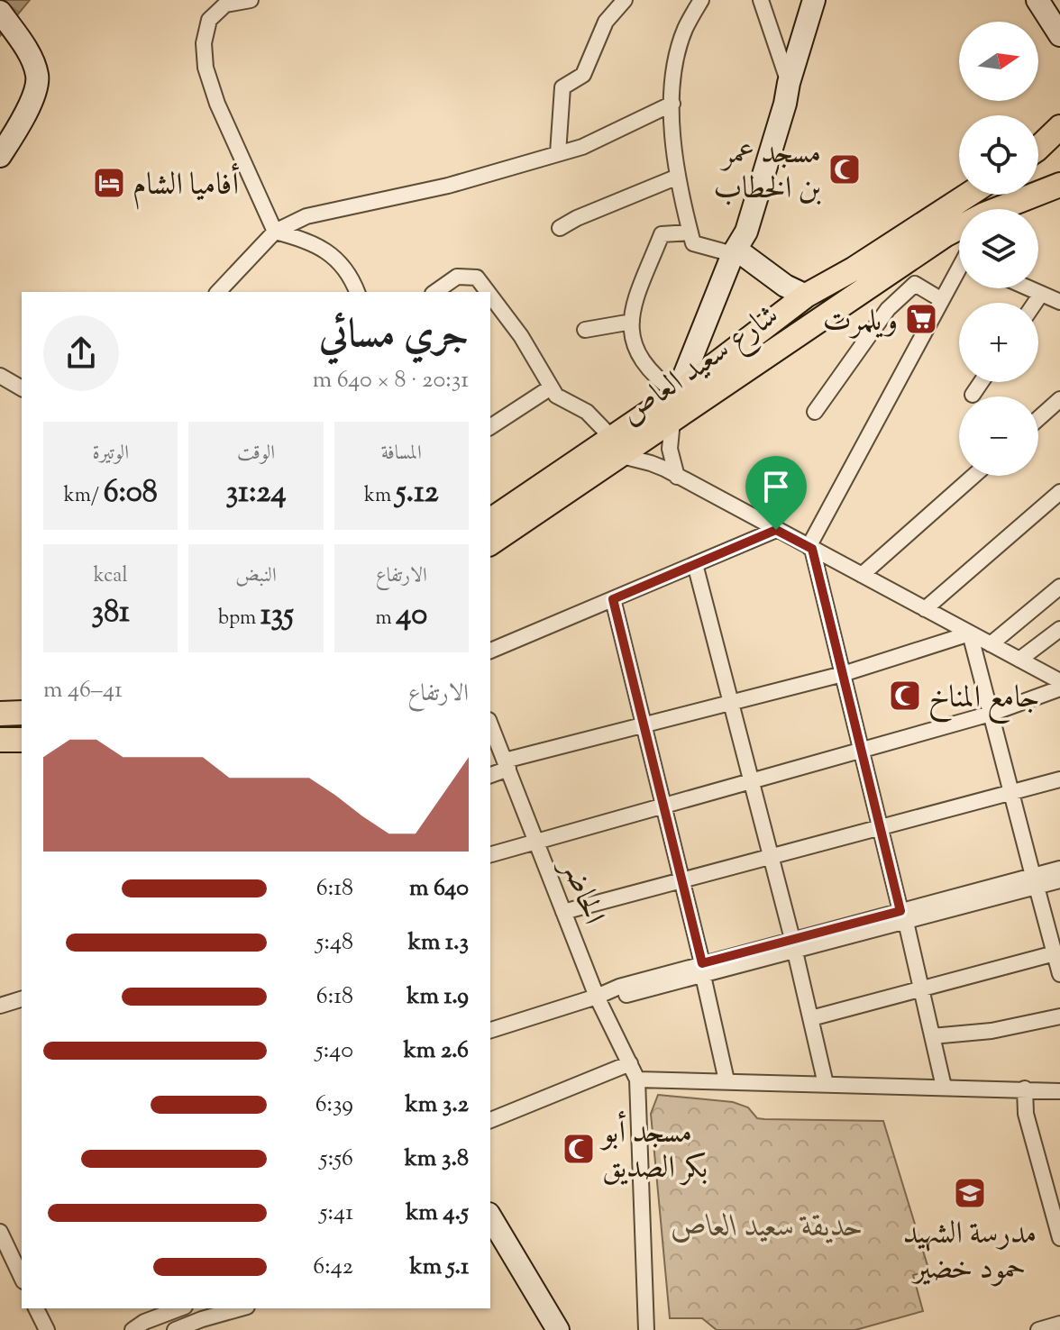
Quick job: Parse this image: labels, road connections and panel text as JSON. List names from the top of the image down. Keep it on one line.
{"streets":{"main road":["شارع سعيد العاص"],"street":["الحاضر"]},"parks":["حديقة سعيد العاص"],"places":{"mosque":["مسجد عمر بن الخطاب","جامع المناخ","مسجد أبو بكر الصديق"],"hotel":["أفاميا الشام"],"supermarket":["ويلمرت"],"school or university":["مدرسة الشهيد حمود خضير"]},"north":"right","page":{"map_buttons":["+","−"],"heading":["جري مسائي","20:31 · 8 × 640 m"],"stats":[["المسافة","5.12 km"],["الوقت","31:24"],["الوتيرة","6:08 /km"],["الارتفاع","40 m"],["النبض","135 bpm"],["kcal","381"]],"chart":["الارتفاع","41–46 m"],"list":[{"name":"640 m","note":"6:18"},{"name":"1.3 km","note":"5:48"},{"name":"1.9 km","note":"6:18"},{"name":"2.6 km","note":"5:40"},{"name":"3.2 km","note":"6:39"},{"name":"3.8 km","note":"5:56"},{"name":"4.5 km","note":"5:41"},{"name":"5.1 km","note":"6:42"}]}}
